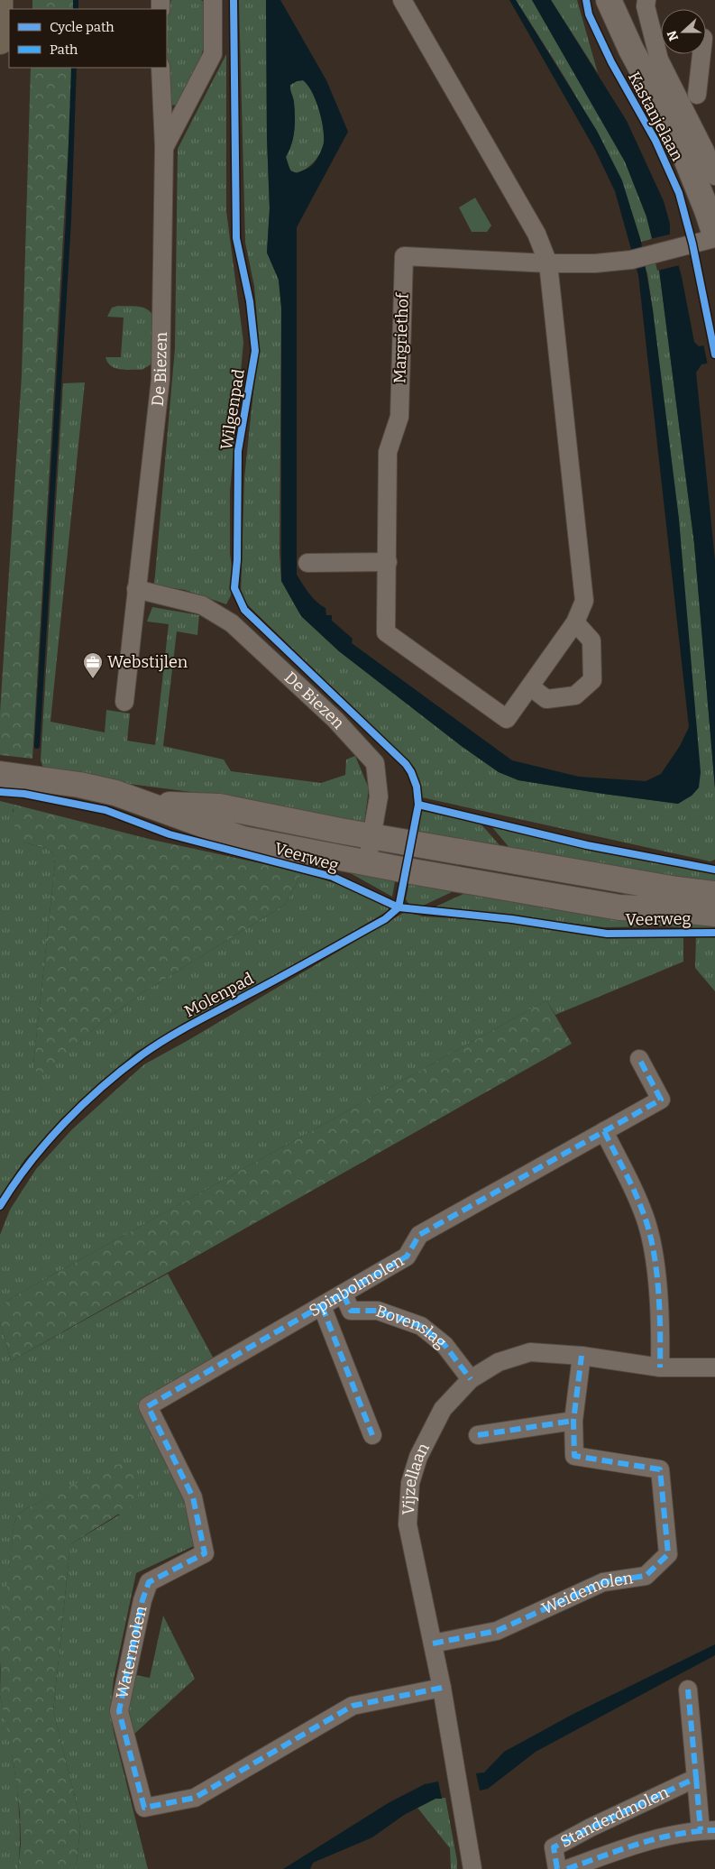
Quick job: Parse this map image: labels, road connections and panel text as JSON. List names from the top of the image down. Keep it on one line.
{"streets":{"street":["Kastanjelaan","Margriethof","De Biezen","Veerweg","Spinbolmolen","Bovenslag","Vijzellaan","Weidemolen","Watermolen","Standerdmolen"],"cycle path":["Wilgenpad"]},"crossings":[["Kastanjelaan","Margriethof"],["De Biezen","Veerweg"],["Spinbolmolen","Bovenslag"],["Spinbolmolen","Watermolen"],["Bovenslag","Vijzellaan"],["Vijzellaan","Weidemolen"],["Vijzellaan","Watermolen"]],"places":{"office":["Webstijlen"]},"legend":["Cycle path","Path"],"north":"left"}
